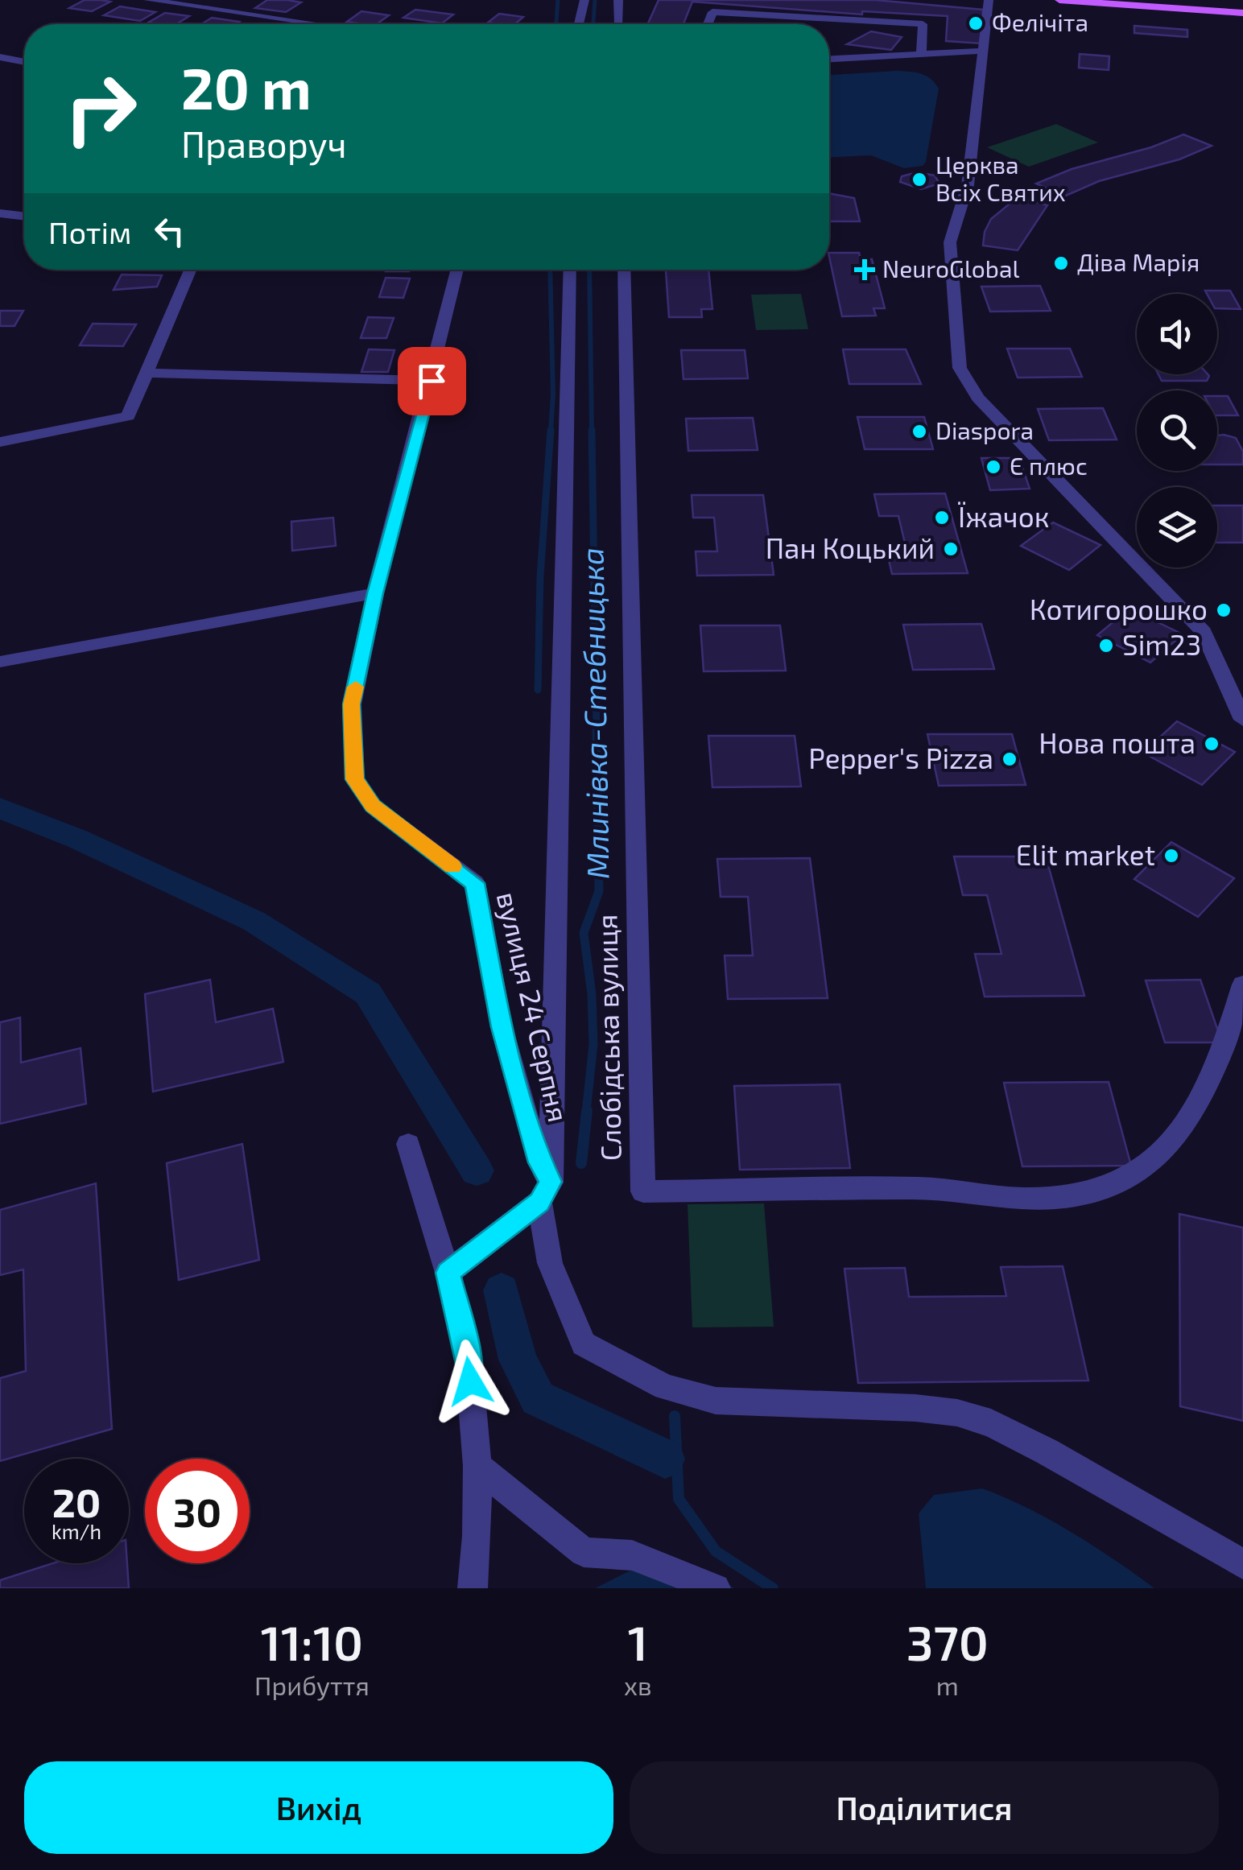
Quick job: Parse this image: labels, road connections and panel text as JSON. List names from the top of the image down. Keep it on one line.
{"streets":{"street":["вулиця 24 Серпня","Слобідська вулиця"]},"water":["Млинівка-Стебницька"],"places":{"other":["Фелічіта","Церква Всіх Святих","Діва Марія","Diaspora","Є плюс","Їжачок","Пан Коцький","Котигорошко","Sim23","Нова пошта","Pepper's Pizza","Elit market"],"health":["NeuroGlobal"]},"page":{"turn":["20 m","Праворуч"],"then":"Потім","speed":"20 km/h","limit":"30","eta":["11:10","Прибуття","1","хв","370","m"],"buttons":["Вихід","Поділитися"]}}
